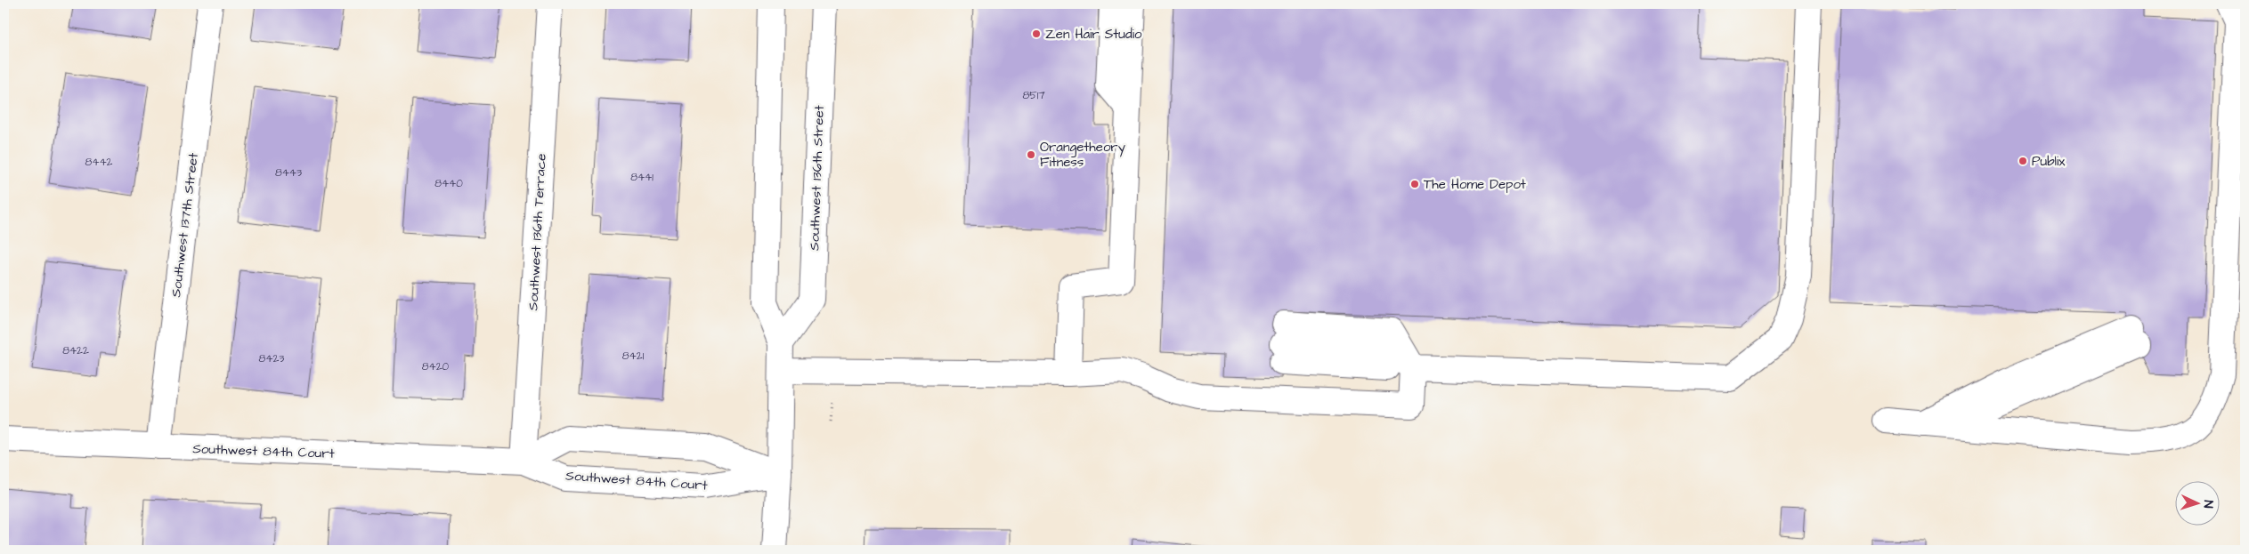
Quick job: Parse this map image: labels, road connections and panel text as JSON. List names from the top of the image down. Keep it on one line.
{"streets":{"street":["Southwest 136th Street","Southwest 137th Street","Southwest 136th Terrace","Southwest 84th Court"]},"crossings":[["Southwest 137th Street","Southwest 84th Court"],["Southwest 136th Terrace","Southwest 84th Court"]],"places":["Zen Hair Studio","Orangetheory Fitness","Publix","The Home Depot"],"house_numbers":["8517","8442","8443","8441","8440","8422","8421","8423","8420"],"north":"right"}
